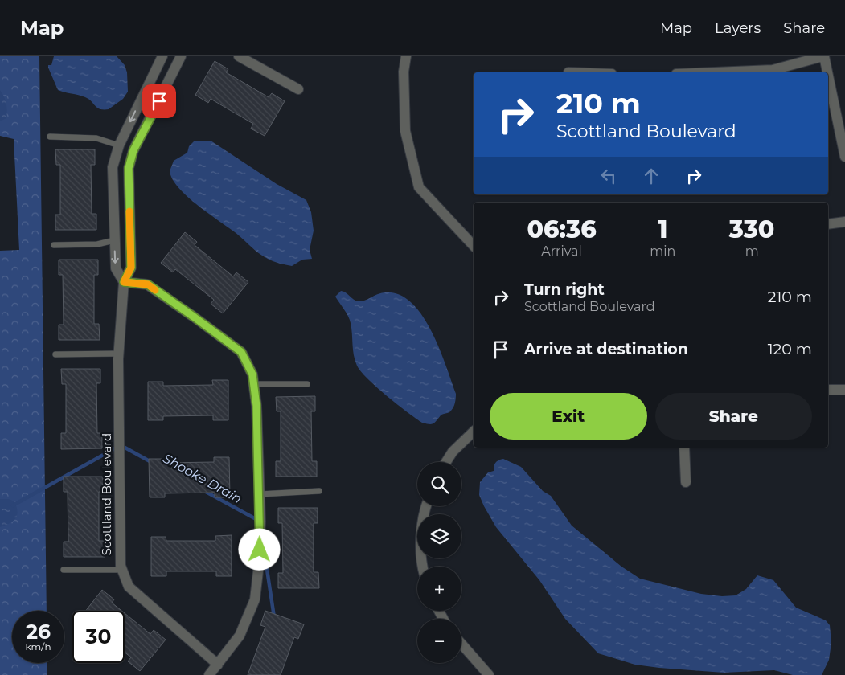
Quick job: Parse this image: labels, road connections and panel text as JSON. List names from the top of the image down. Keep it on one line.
{"streets":{"street":["Scottland Boulevard"]},"water":["Shooke Drain"],"page":{"header":"Map","nav":["Map","Layers","Share"],"turn":["210 m","Scottland Boulevard"],"eta":["06:36","Arrival","1","min","330","m"],"list":[{"name":"Turn right","note":"Scottland Boulevard","value":"210 m"},{"name":"Arrive at destination","value":"120 m"}],"buttons":["Exit","Share"],"map_buttons":["+","−"],"speed":"26 km/h","limit":"30"}}
